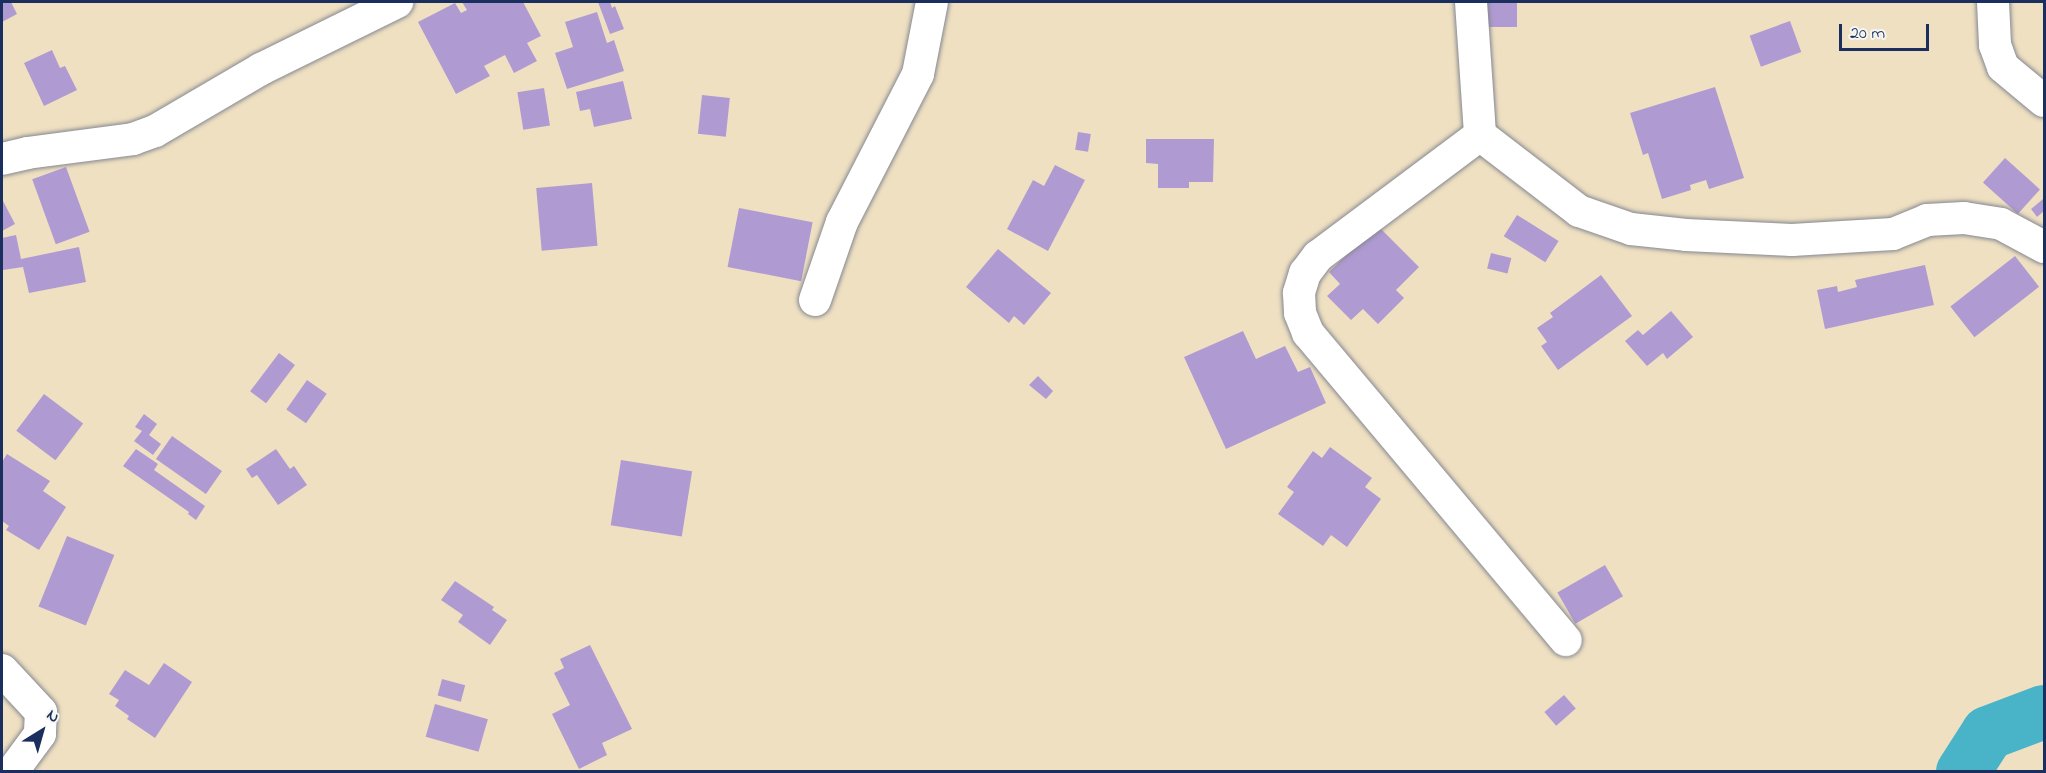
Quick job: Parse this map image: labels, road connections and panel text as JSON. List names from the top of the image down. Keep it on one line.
{"scale_bar":"20 m","north":"top right"}
